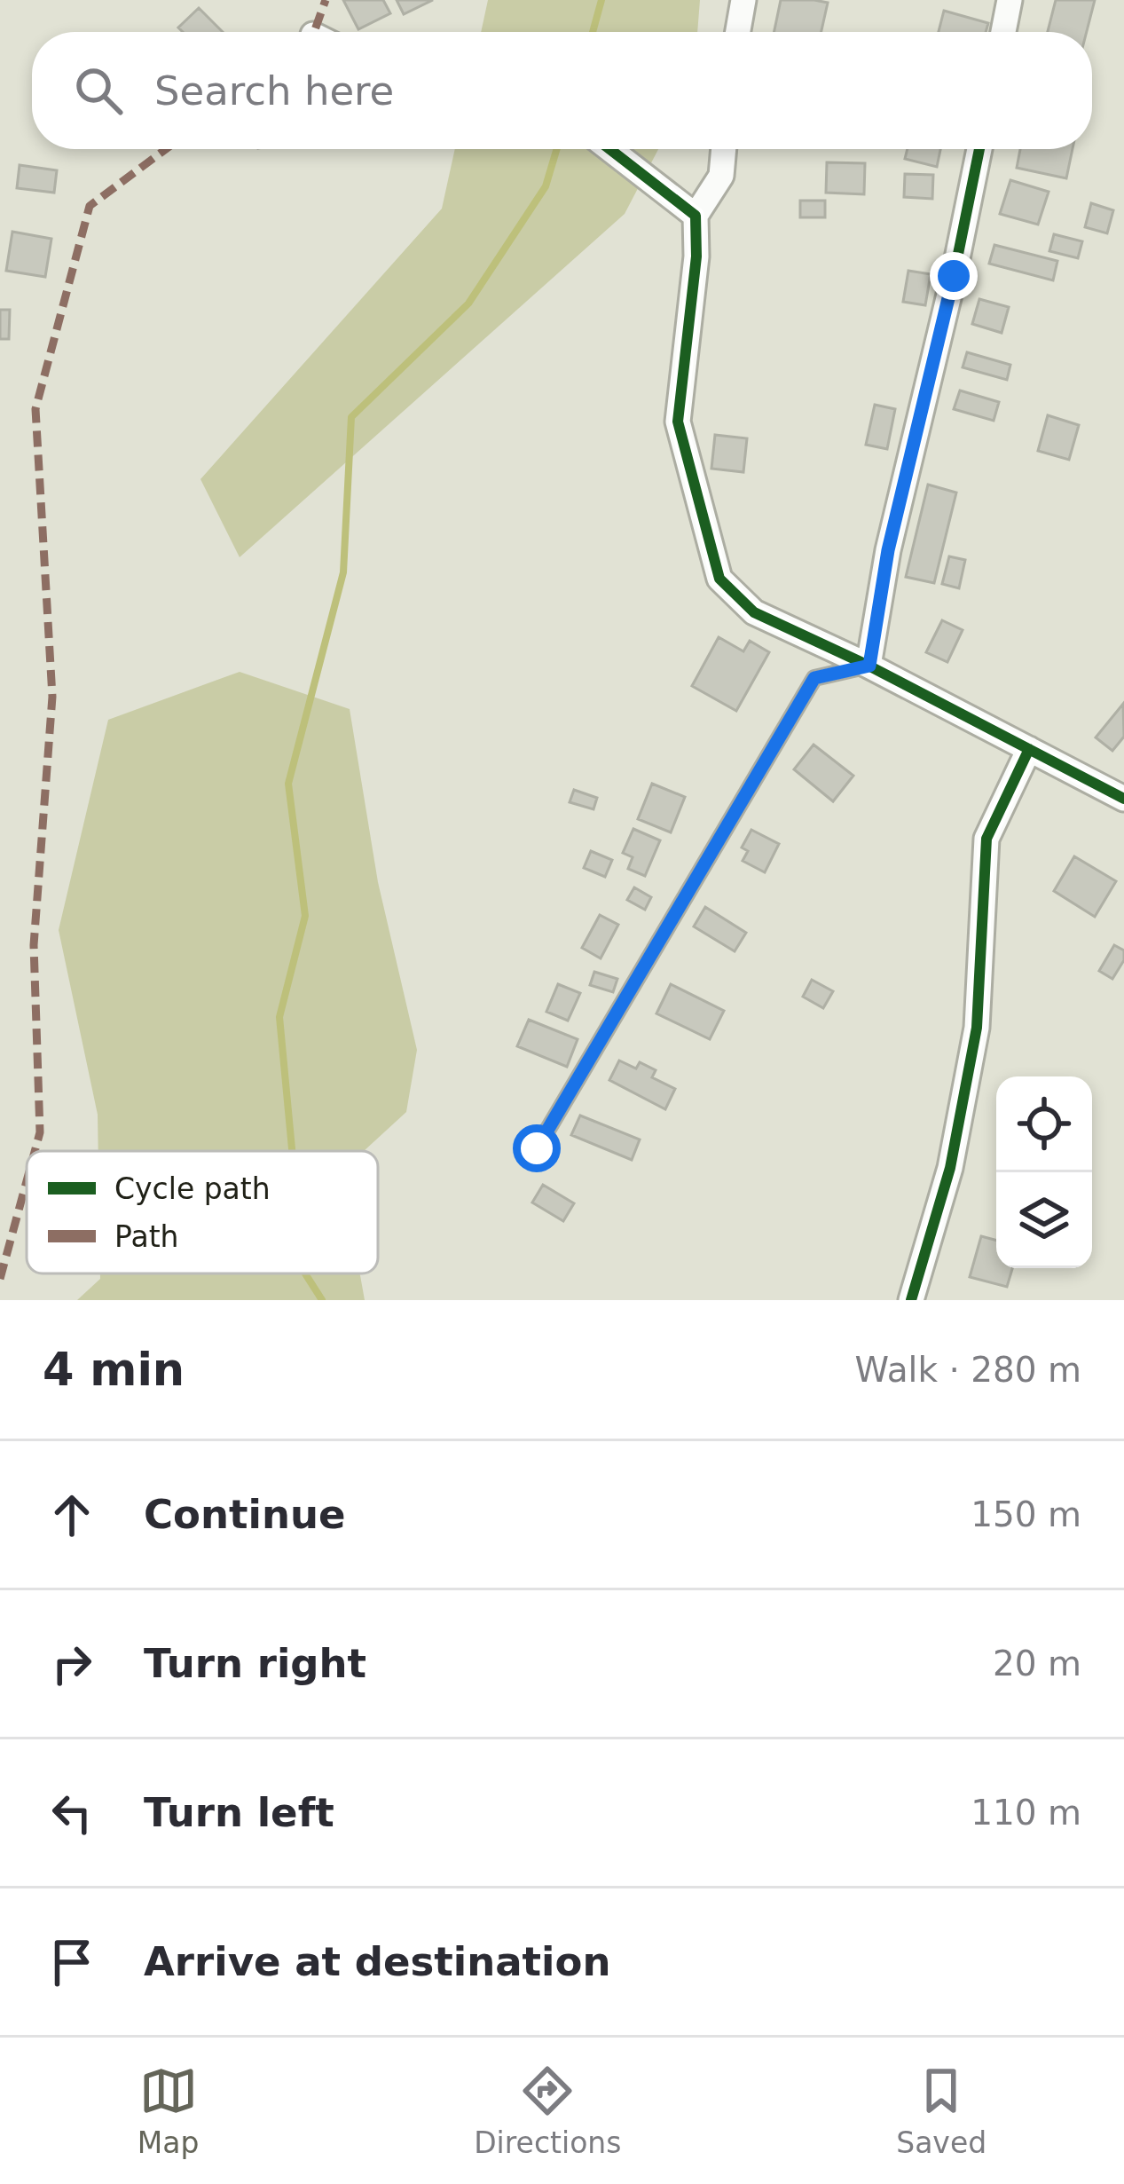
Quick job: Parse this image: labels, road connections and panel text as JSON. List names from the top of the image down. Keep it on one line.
{"legend":["Cycle path","Path"],"page":{"search":"Search here","heading":["4 min","Walk · 280 m"],"list":[["Continue","150 m"],["Turn right","20 m"],["Turn left","110 m"],"Arrive at destination"],"nav":["Map","Directions","Saved"]}}
